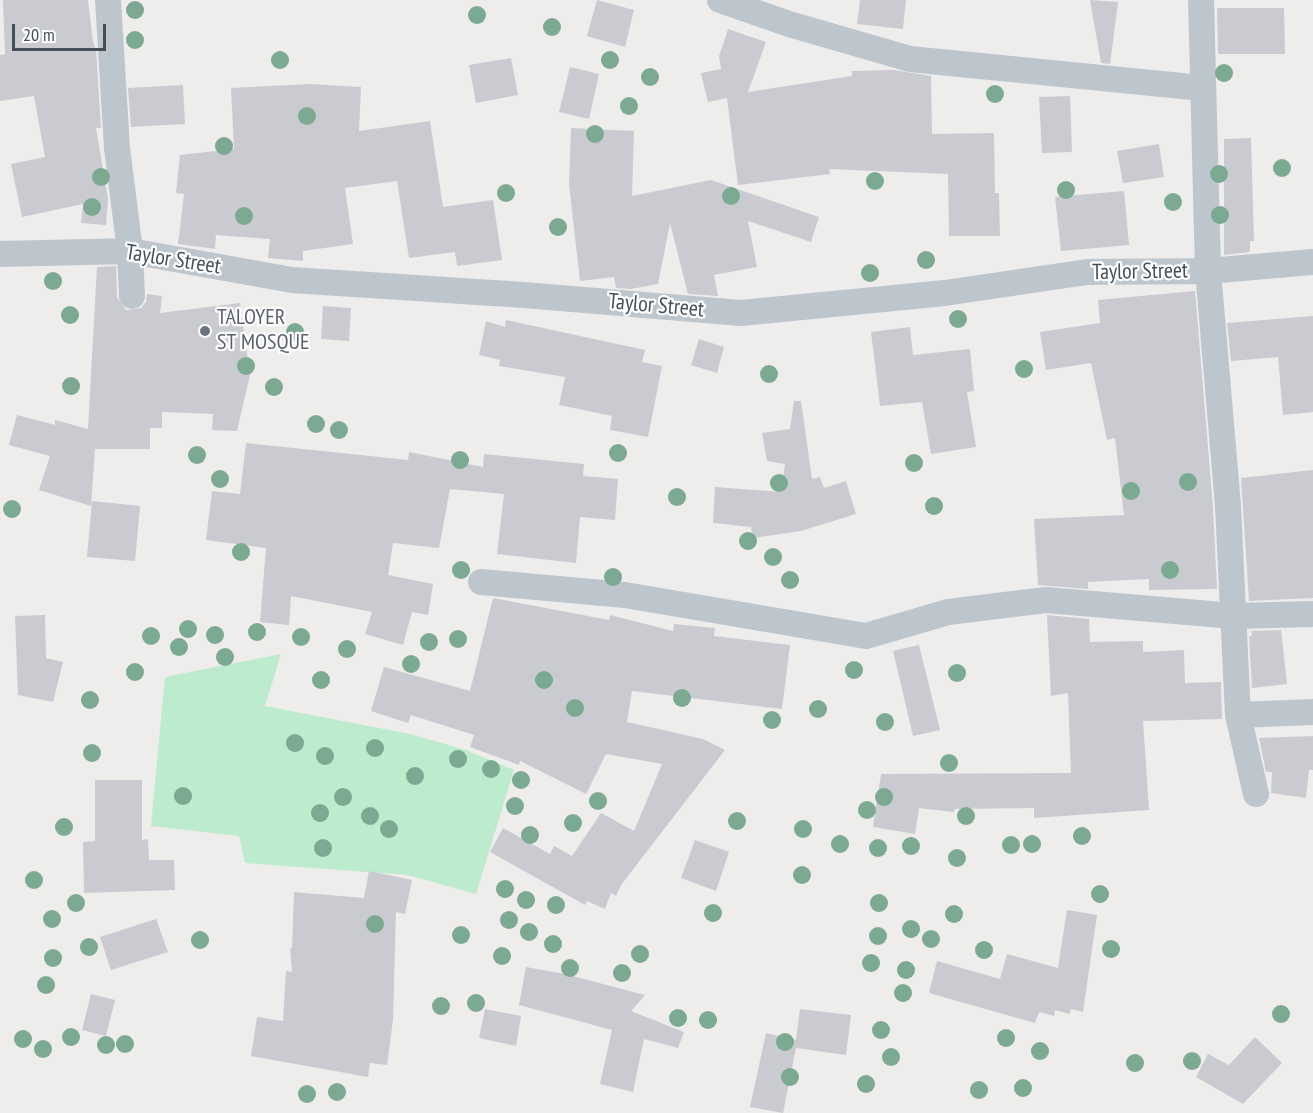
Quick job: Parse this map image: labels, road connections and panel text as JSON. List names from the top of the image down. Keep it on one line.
{"streets":{"street":["Taylor Street"]},"places":["TALOYER ST MOSQUE"],"scale_bar":"20 m"}
